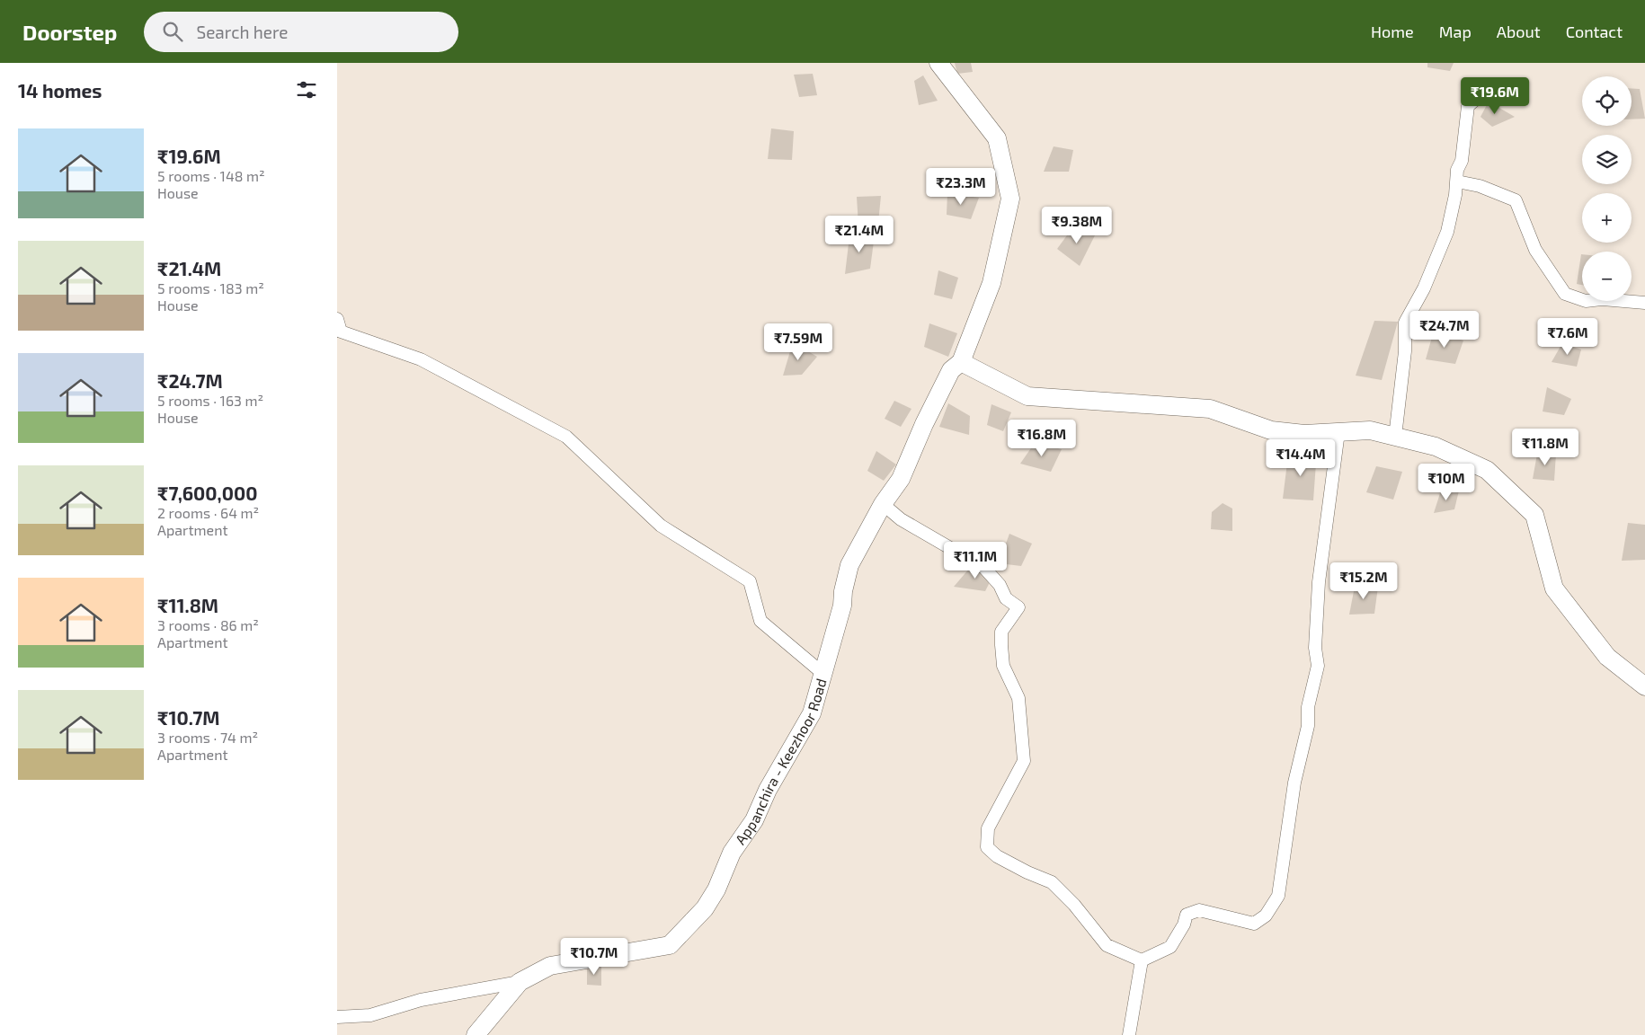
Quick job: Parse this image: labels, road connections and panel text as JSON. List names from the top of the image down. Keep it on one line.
{"streets":{"main road":["Appanchira - Keezhoor Road"]},"page":{"header":"Doorstep","search":"Search here","nav":["Home","Map","About","Contact"],"heading":"14 homes","map_buttons":["+","−"],"price":["₹19.6M","₹23.3M","₹9.38M","₹21.4M","₹24.7M","₹7.6M","₹7.59M","₹16.8M","₹11.8M","₹14.4M","₹10M","₹11.1M","₹15.2M","₹10.7M"],"list":[{"name":"₹19.6M","note":"5 rooms · 148 m² · House"},{"name":"₹21.4M","note":"5 rooms · 183 m² · House"},{"name":"₹24.7M","note":"5 rooms · 163 m² · House"},{"name":"₹7,600,000","note":"2 rooms · 64 m² · Apartment"},{"name":"₹11.8M","note":"3 rooms · 86 m² · Apartment"},{"name":"₹10.7M","note":"3 rooms · 74 m² · Apartment"}]}}
